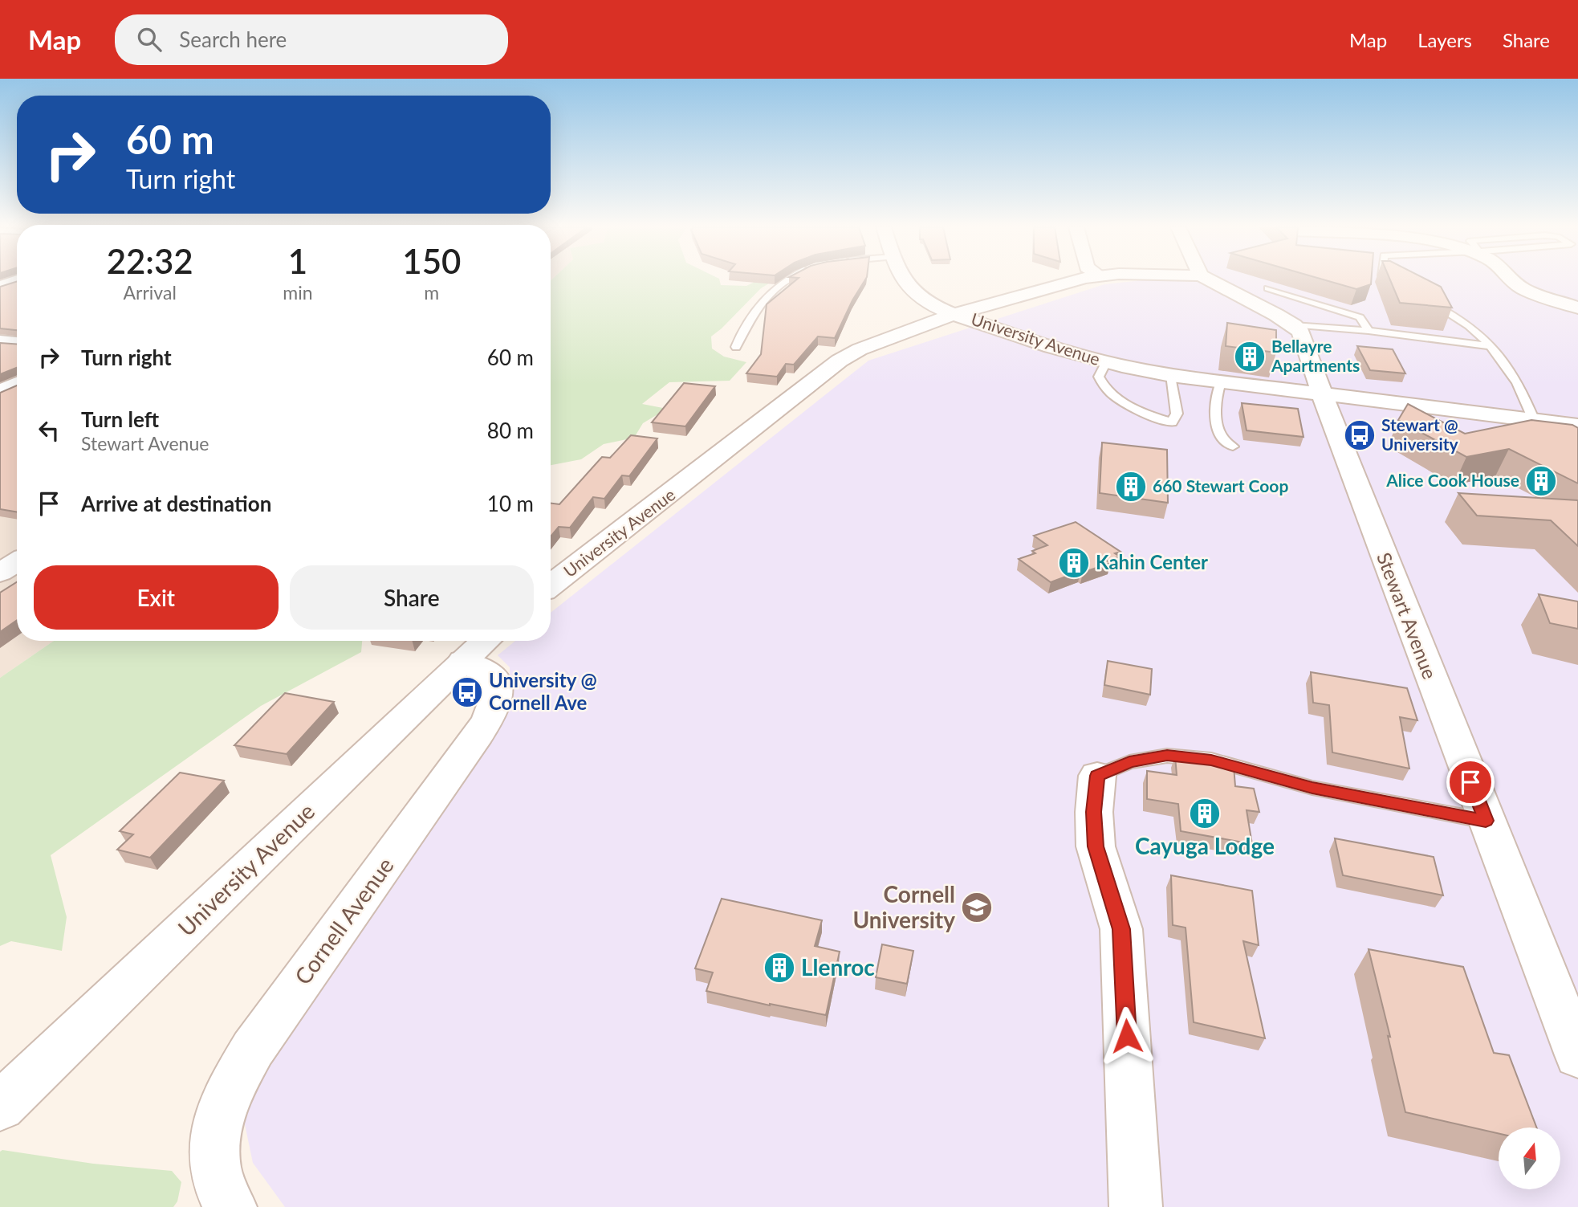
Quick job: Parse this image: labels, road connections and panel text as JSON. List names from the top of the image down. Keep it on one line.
{"streets":{"street":["University Avenue","Stewart Avenue","Cornell Avenue"]},"crossings":[["University Avenue","Stewart Avenue"],["University Avenue","Cornell Avenue"]],"places":{"building":["Bellayre Apartments","Alice Cook House","660 Stewart Coop","Kahin Center","Cayuga Lodge","Llenroc"],"bus stop":["Stewart @ University","University @ Cornell Ave"],"school or university":["Cornell University"]},"north":"top","page":{"header":"Map","search":"Search here","nav":["Map","Layers","Share"],"turn":["60 m","Turn right"],"eta":["22:32","Arrival","1","min","150","m"],"list":[{"name":"Turn right","value":"60 m"},{"name":"Turn left","note":"Stewart Avenue","value":"80 m"},{"name":"Arrive at destination","value":"10 m"}],"buttons":["Exit","Share"]}}
